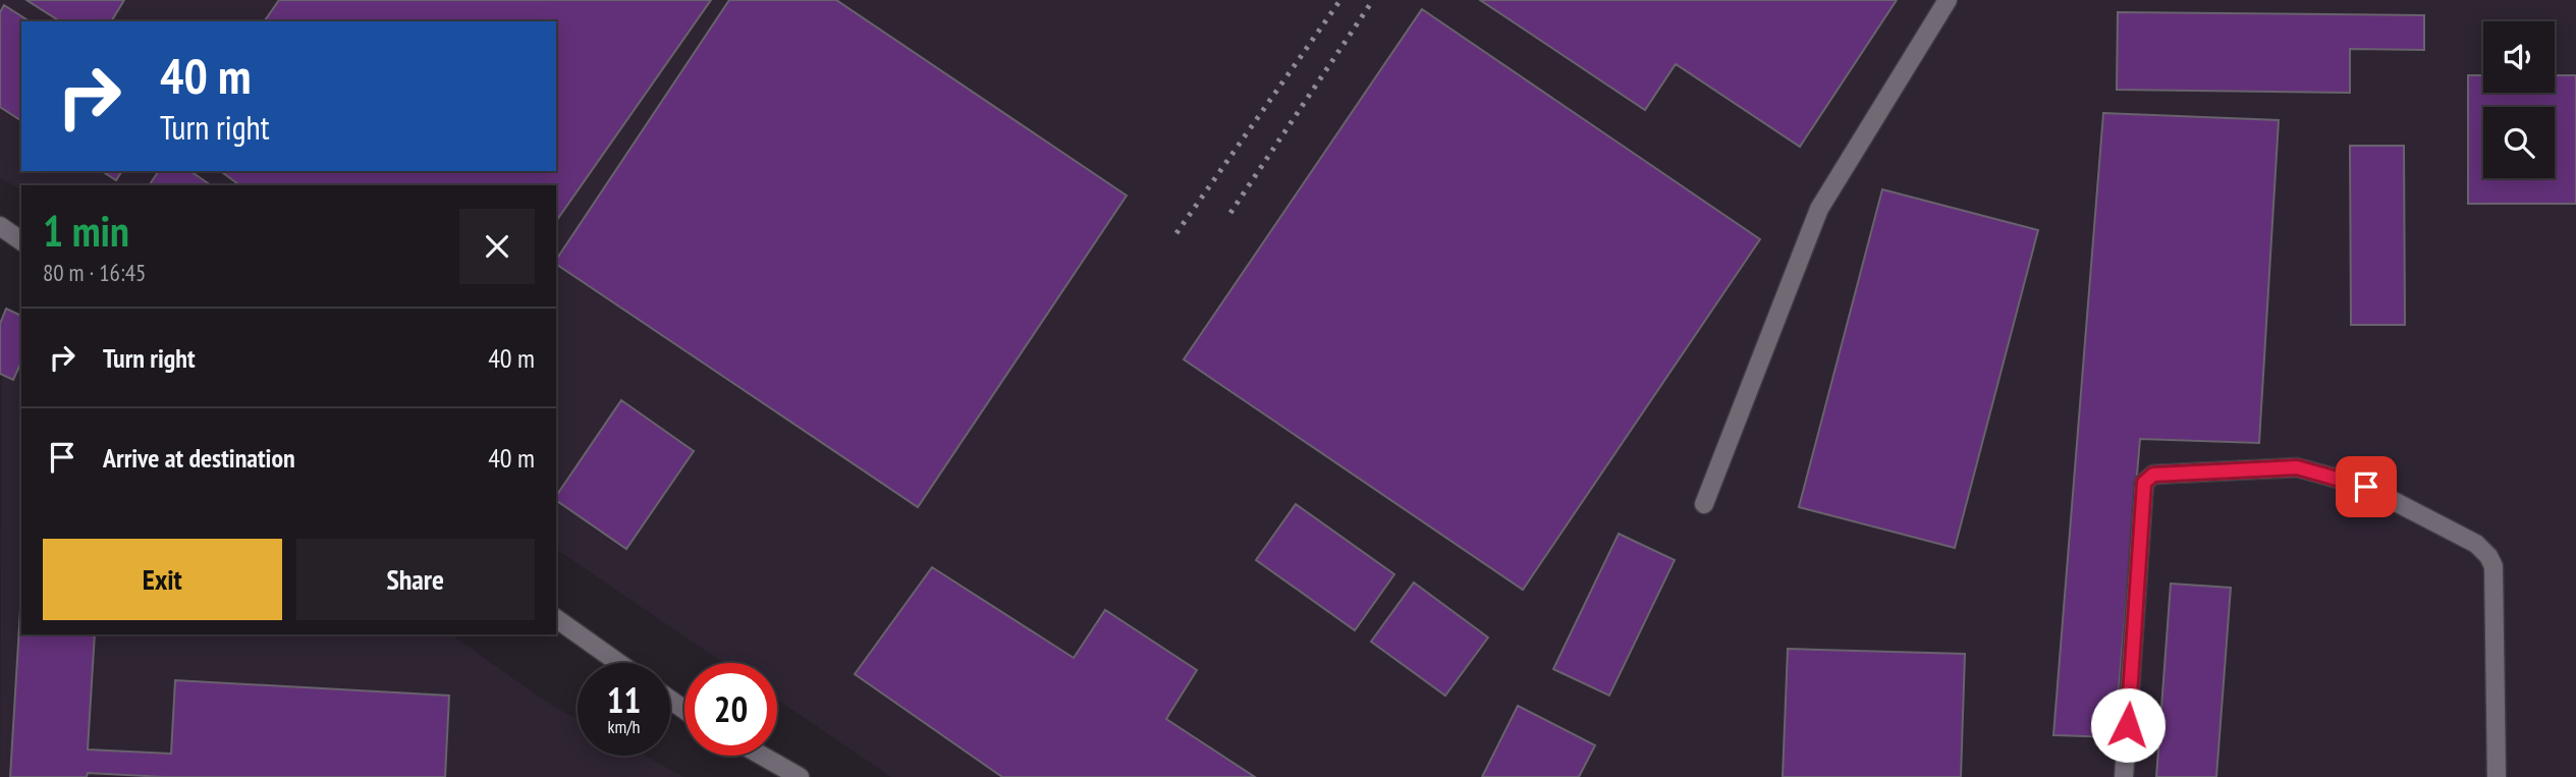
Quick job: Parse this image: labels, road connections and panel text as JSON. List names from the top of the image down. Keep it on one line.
{"page":{"turn":["40 m","Turn right"],"heading":["1 min","80 m · 16:45"],"list":[{"name":"Turn right","value":"40 m"},{"name":"Arrive at destination","value":"40 m"}],"buttons":["Exit","Share"],"speed":"11 km/h","limit":"20"}}
